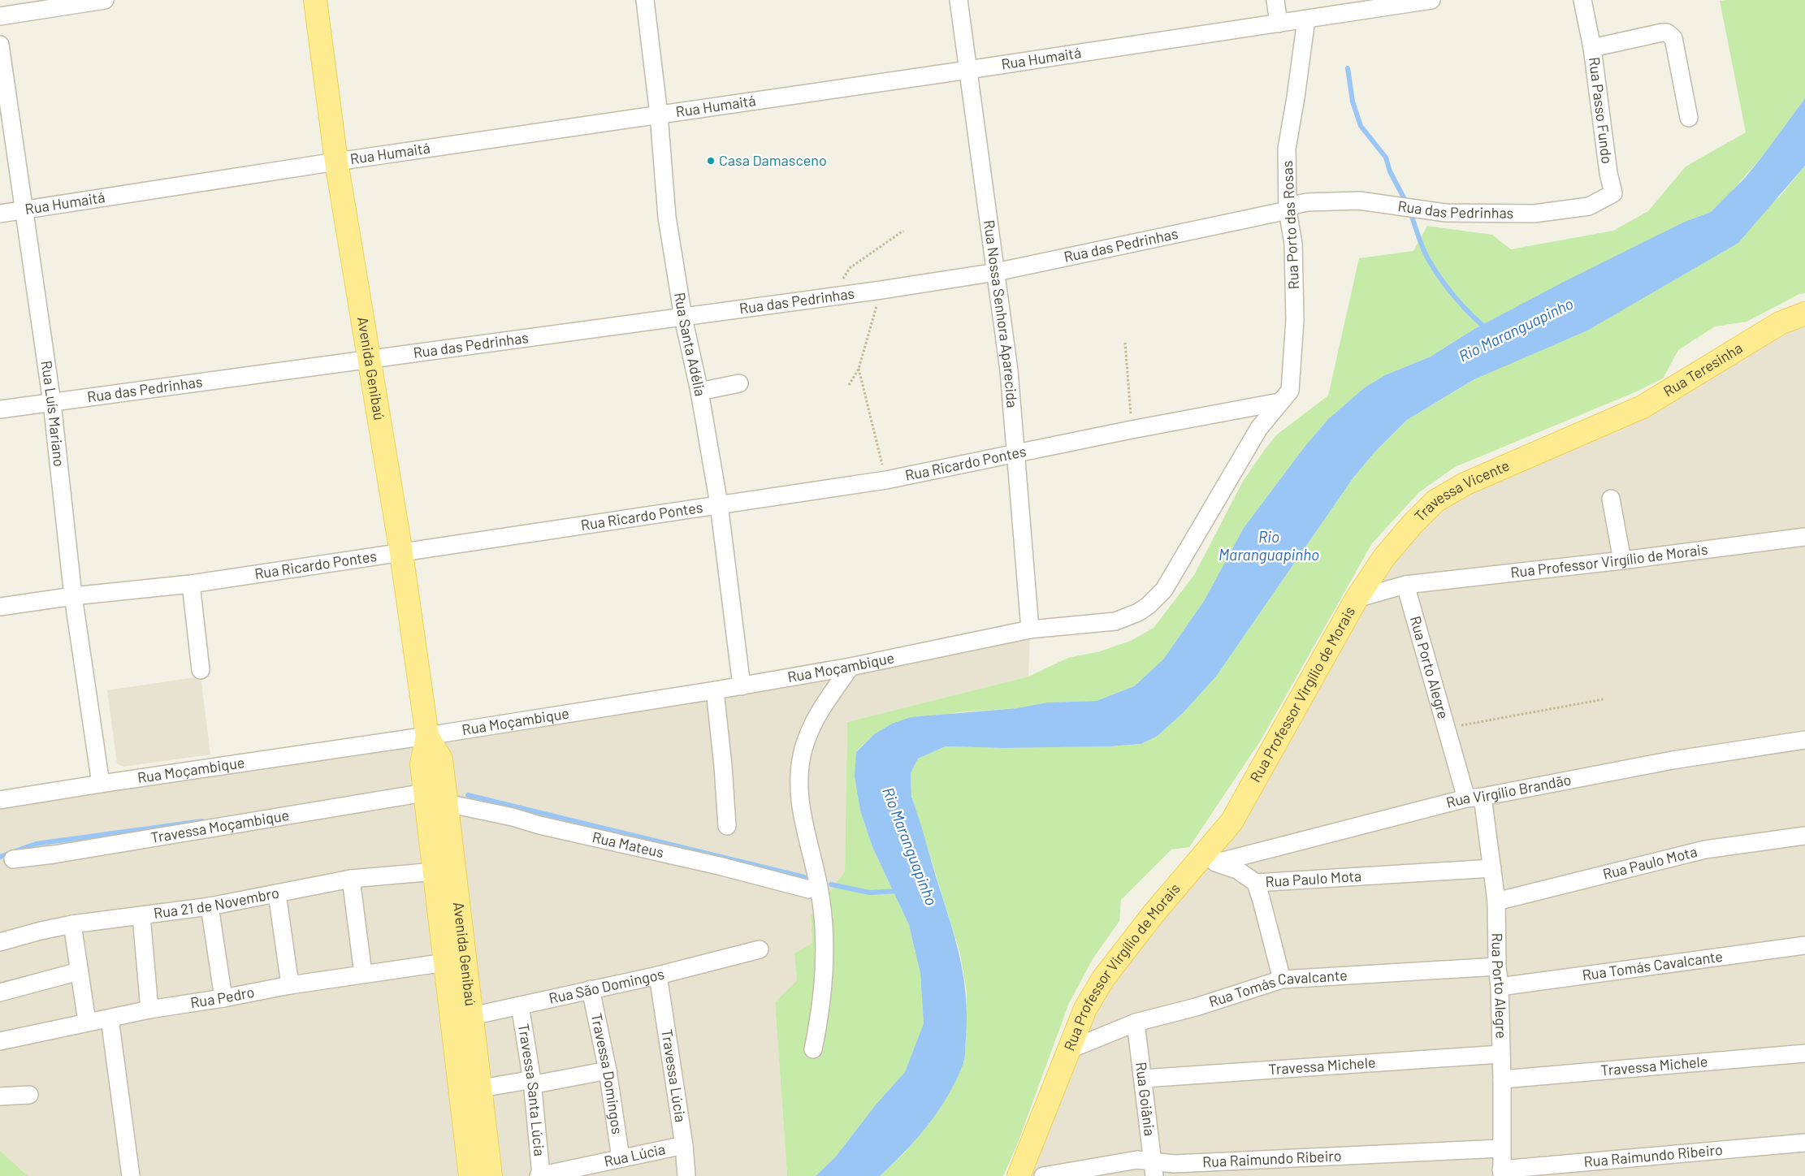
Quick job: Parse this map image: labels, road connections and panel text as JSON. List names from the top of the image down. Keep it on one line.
{"streets":{"main road":["Avenida Genibaú","Rua Teresinha","Travessa Vicente","Rua Professor Virgílio de Morais"],"street":["Rua Humaitá","Rua Passo Fundo","Rua das Pedrinhas","Rua Porto das Rosas","Rua Nossa Senhora Aparecida","Rua Santa Adélia","Rua Luís Mariano","Rua Ricardo Pontes","Rua Porto Alegre","Rua Moçambique","Rua Virgílio Brandão","Travessa Moçambique","Rua Mateus","Rua Paulo Mota","Rua 21 de Novembro","Rua Tomás Cavalcante","Rua São Domingos","Rua Pedro","Travessa Michele","Travessa Domingos","Travessa Lúcia","Travessa Santa Lúcia","Rua Goiânia","Rua Lúcia","Rua Raimundo Ribeiro"]},"crossings":[["Rua Humaitá","Rua Porto das Rosas"],["Rua Humaitá","Rua Nossa Senhora Aparecida"],["Rua Humaitá","Rua Santa Adélia"],["Rua Humaitá","Avenida Genibaú"],["Rua Humaitá","Rua Luís Mariano"],["Rua Passo Fundo","Rua das Pedrinhas"],["Rua das Pedrinhas","Rua Porto das Rosas"],["Rua das Pedrinhas","Rua Nossa Senhora Aparecida"],["Rua das Pedrinhas","Rua Santa Adélia"],["Rua das Pedrinhas","Avenida Genibaú"],["Rua das Pedrinhas","Rua Luís Mariano"],["Rua Porto das Rosas","Rua Nossa Senhora Aparecida"],["Rua Porto das Rosas","Rua Ricardo Pontes"],["Rua Porto das Rosas","Rua Moçambique"],["Rua Nossa Senhora Aparecida","Rua Ricardo Pontes"],["Rua Nossa Senhora Aparecida","Rua Moçambique"],["Rua Santa Adélia","Rua Ricardo Pontes"],["Rua Santa Adélia","Rua Moçambique"],["Avenida Genibaú","Rua Ricardo Pontes"],["Avenida Genibaú","Rua Moçambique"],["Avenida Genibaú","Travessa Moçambique"],["Avenida Genibaú","Rua Mateus"],["Avenida Genibaú","Rua 21 de Novembro"],["Avenida Genibaú","Rua São Domingos"],["Avenida Genibaú","Rua Pedro"],["Rua Teresinha","Travessa Vicente"],["Rua Luís Mariano","Rua Ricardo Pontes"],["Rua Luís Mariano","Rua Moçambique"],["Travessa Vicente","Rua Professor Virgílio de Morais"],["Rua Professor Virgílio de Morais","Rua Porto Alegre"],["Rua Professor Virgílio de Morais","Rua Virgílio Brandão"],["Rua Professor Virgílio de Morais","Rua Tomás Cavalcante"],["Rua Porto Alegre","Rua Virgílio Brandão"],["Rua Porto Alegre","Rua Paulo Mota"],["Rua Porto Alegre","Rua Tomás Cavalcante"],["Rua Porto Alegre","Travessa Michele"],["Rua Porto Alegre","Rua Raimundo Ribeiro"],["Rua Tomás Cavalcante","Rua Goiânia"],["Rua São Domingos","Travessa Domingos"],["Rua São Domingos","Travessa Lúcia"],["Rua São Domingos","Travessa Santa Lúcia"],["Travessa Michele","Rua Goiânia"],["Travessa Domingos","Rua Lúcia"],["Travessa Lúcia","Rua Lúcia"],["Travessa Santa Lúcia","Rua Lúcia"],["Rua Goiânia","Rua Raimundo Ribeiro"]],"water":["Rio Maranguapinho"],"places":["Casa Damasceno"]}
